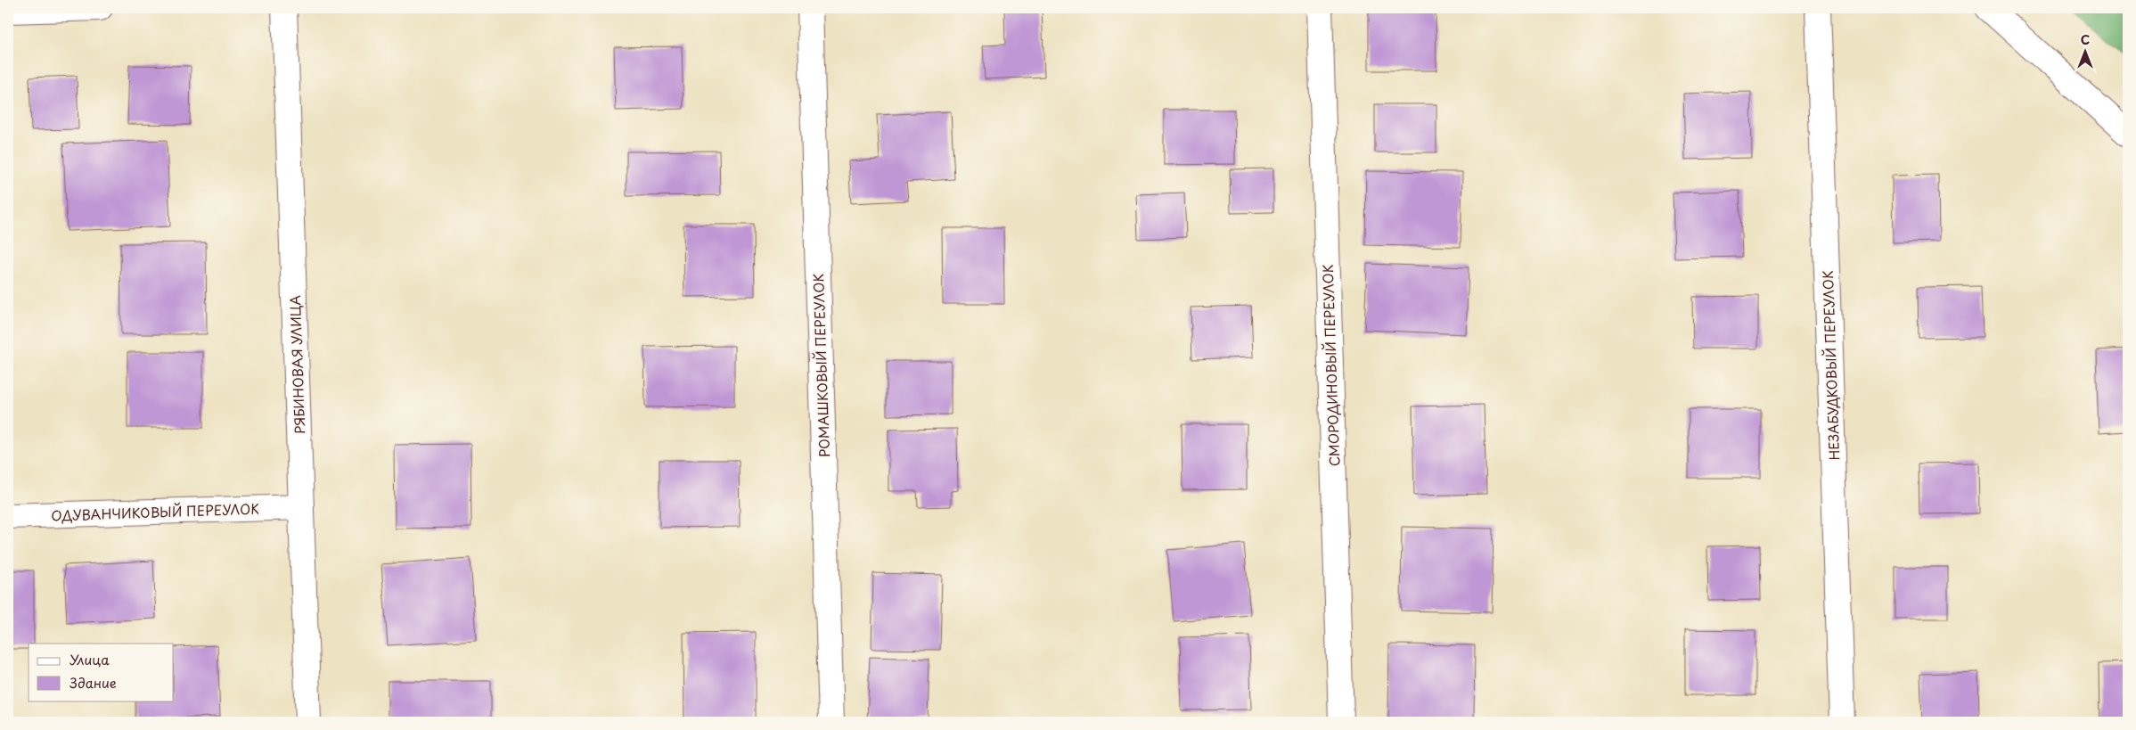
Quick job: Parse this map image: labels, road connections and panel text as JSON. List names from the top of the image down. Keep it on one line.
{"streets":{"street":["РЯБИНОВАЯ УЛИЦА","РОМАШКОВЫЙ ПЕРЕУЛОК","СМОРОДИНОВЫЙ ПЕРЕУЛОК","НЕЗАБУДКОВЫЙ ПЕРЕУЛОК","ОДУВАНЧИКОВЫЙ ПЕРЕУЛОК"]},"crossings":[["РЯБИНОВАЯ УЛИЦА","ОДУВАНЧИКОВЫЙ ПЕРЕУЛОК"]],"legend":["Улица","Здание"],"north":"top"}
